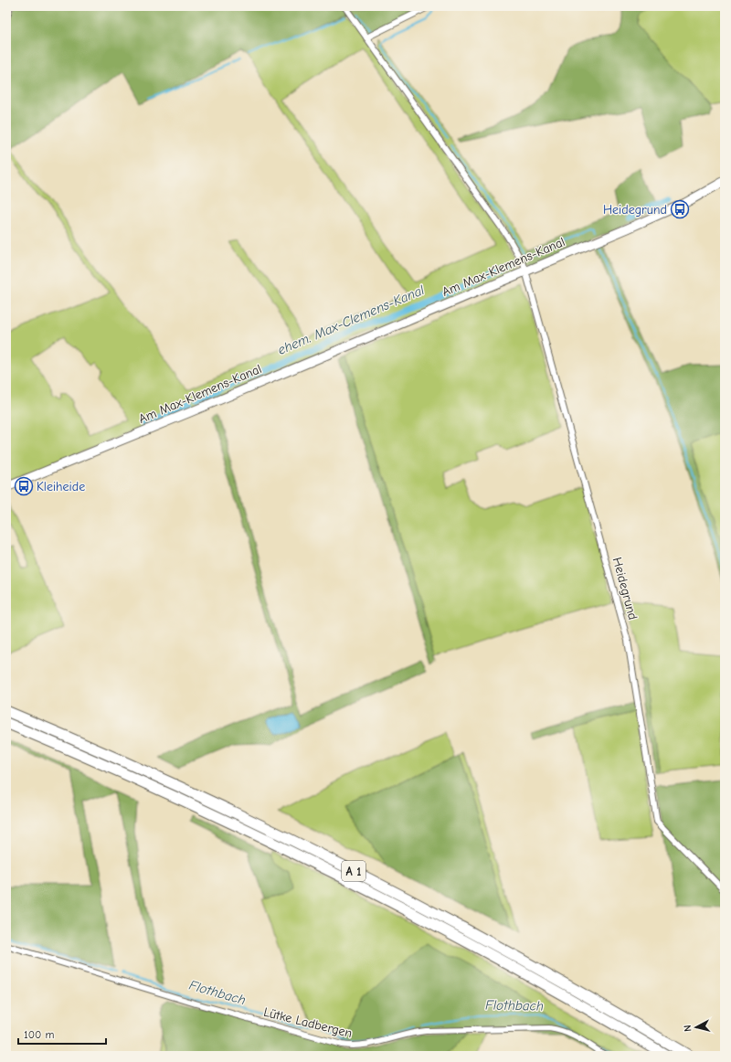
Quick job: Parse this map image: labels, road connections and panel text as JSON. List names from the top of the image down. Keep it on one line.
{"streets":{"highway":["A 1"],"main road":["Am Max-Klemens-Kanal"],"street":["Heidegrund","Lütke Ladbergen"]},"crossings":[["Am Max-Klemens-Kanal","Heidegrund"]],"water":["ehem. Max-Clemens-Kanal","Flothbach"],"places":{"bus stop":["Heidegrund","Kleiheide"]},"scale_bar":"100 m","north":"left"}
